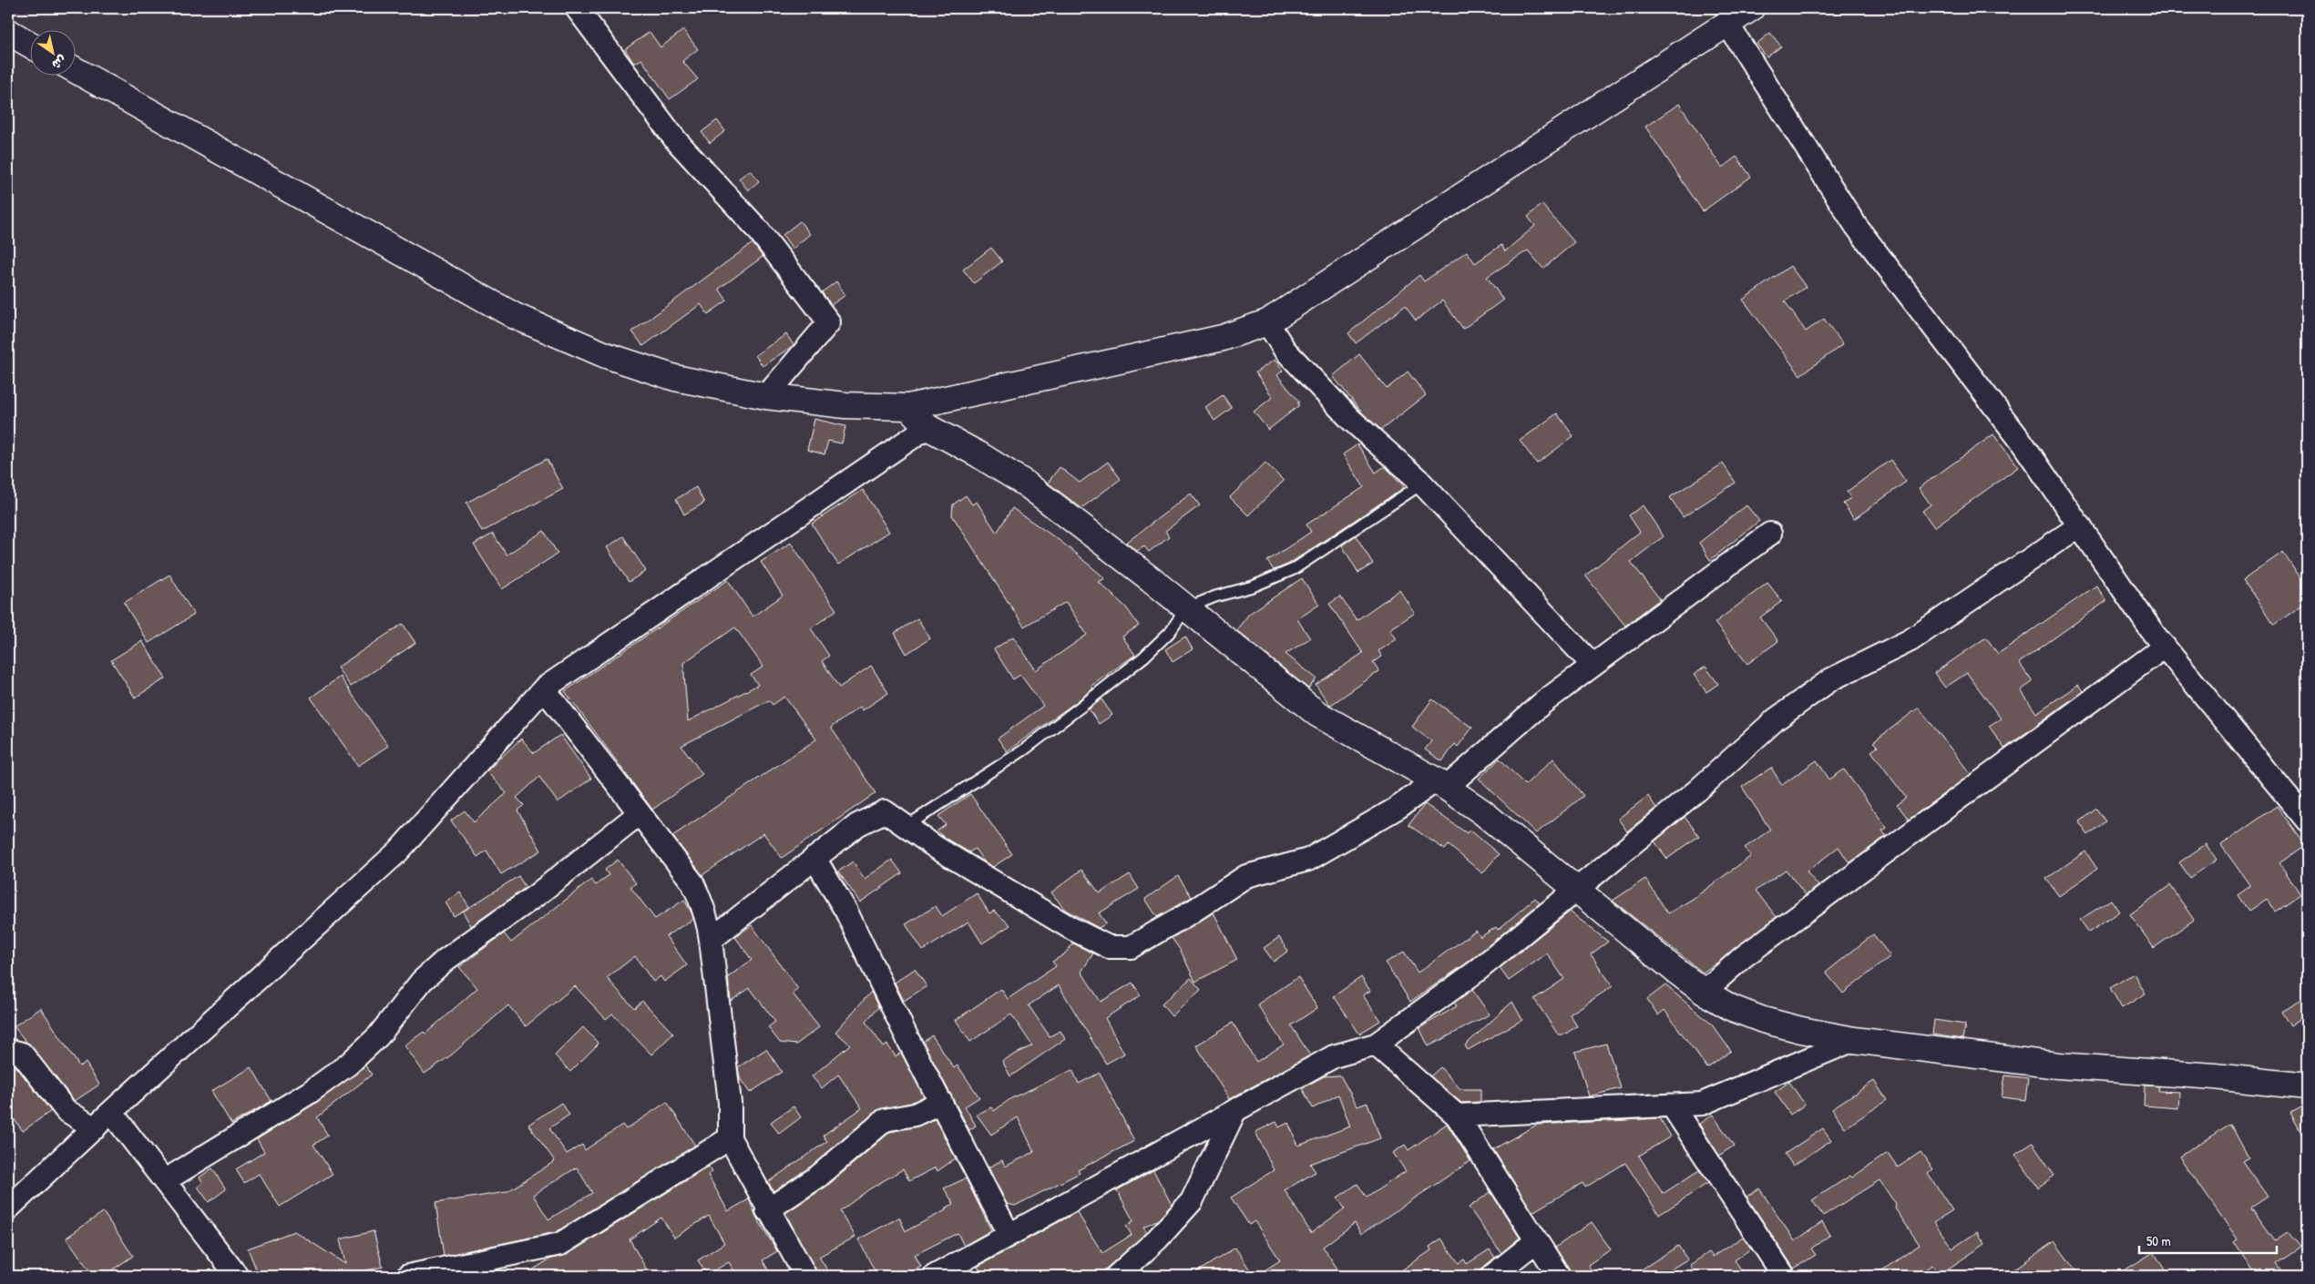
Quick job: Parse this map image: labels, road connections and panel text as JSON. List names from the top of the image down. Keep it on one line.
{"scale_bar":"50 m","north":"bottom right"}
